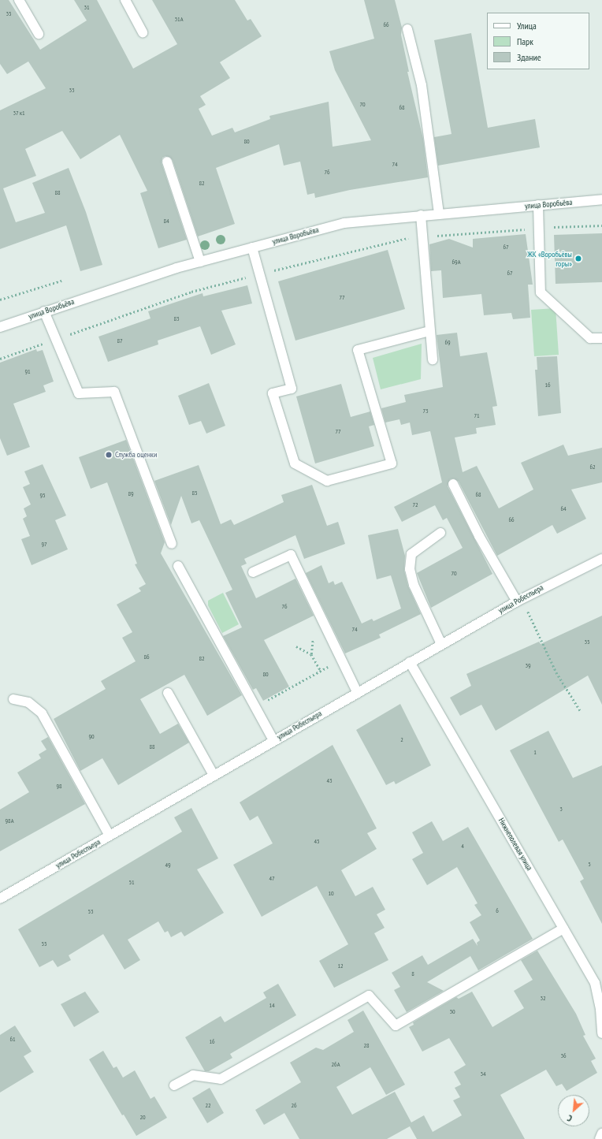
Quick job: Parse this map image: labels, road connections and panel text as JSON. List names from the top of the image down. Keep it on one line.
{"streets":{"street":["улица Воробьёва","улица Робеспьера","Нижнеполевая улица"]},"crossings":[["улица Робеспьера","Нижнеполевая улица"]],"places":["ЖК «Воробьёвы горы»","Служба оценки"],"house_numbers":["31","35","31А","66","33","70","68","37 к1","80","74","76","82","88","84","67","69А","67","77","83","87","69","91","16","73","71","77","62","85","89","68","95","72","64","66","97","70","76","74","35","86","82","39","80","90","2","88","1","43","98","3","98А","45","4","5","49","47","51","10","6","53","55","12","8","32","14","30","61","16","28","36","26А","34","22","26","20"],"legend":["Улица","Парк","Здание"],"north":"bottom left"}
